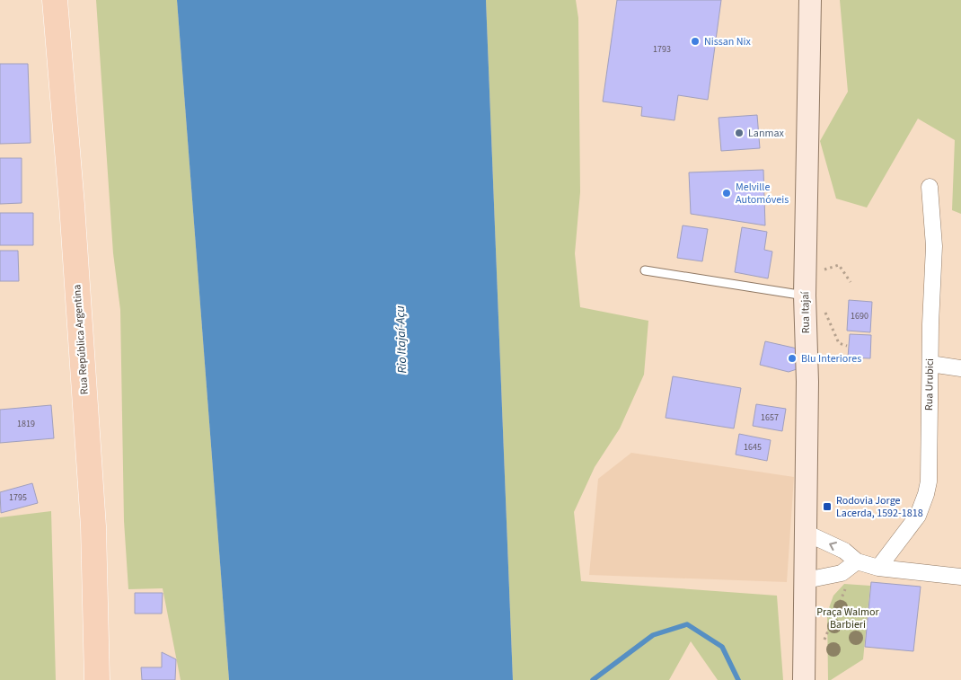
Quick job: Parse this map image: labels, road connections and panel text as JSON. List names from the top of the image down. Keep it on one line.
{"streets":{"main road":["Rua Itajaí","Rua República Argentina"],"street":["Rua Urubici"]},"water":["Rio Itajaí-Açu"],"parks":["Praça Walmor Barbieri"],"places":{"other":["Nissan Nix","Lanmax","Melville Automóveis","Blu Interiores"],"transit":["Rodovia Jorge Lacerda, 1592-1818"]},"house_numbers":["1793","1690","1657","1819","1645","1795"]}
